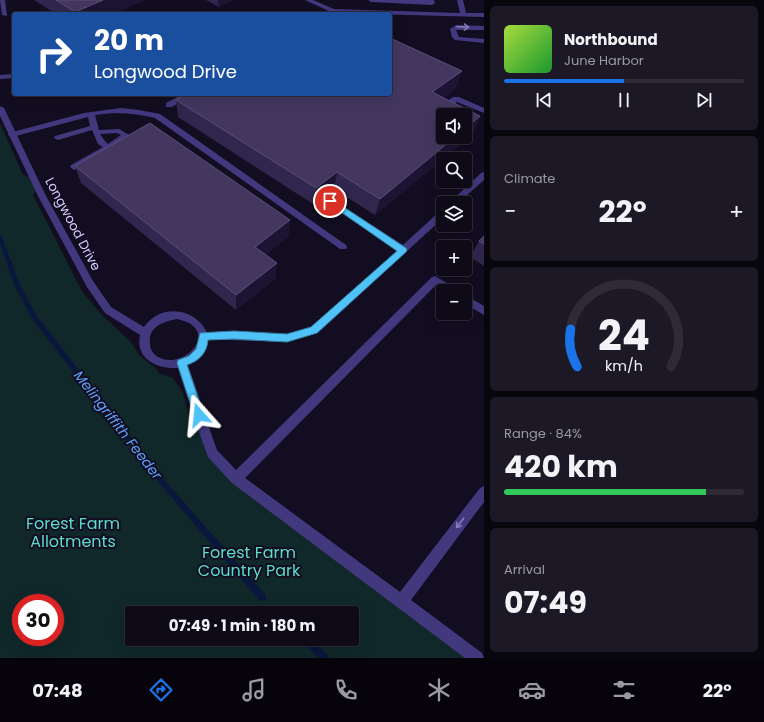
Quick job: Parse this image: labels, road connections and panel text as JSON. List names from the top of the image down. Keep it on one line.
{"streets":{"street":["Longwood Drive"]},"water":["Melingriffith Feeder"],"parks":["Forest Farm Allotments","Forest Farm Country Park"],"page":{"turn":["20 m","Longwood Drive"],"song":["Northbound","June Harbor"],"map_buttons":["+","−"],"tile":["Climate",["Range · 84%","420 km"],["Arrival","07:49"]],"heat":["−","22°","+"],"limit":"30","trip":"07:49 · 1 min · 180 m","tabs":["07:48","22°"],"gauge":["24","km/h"]}}
